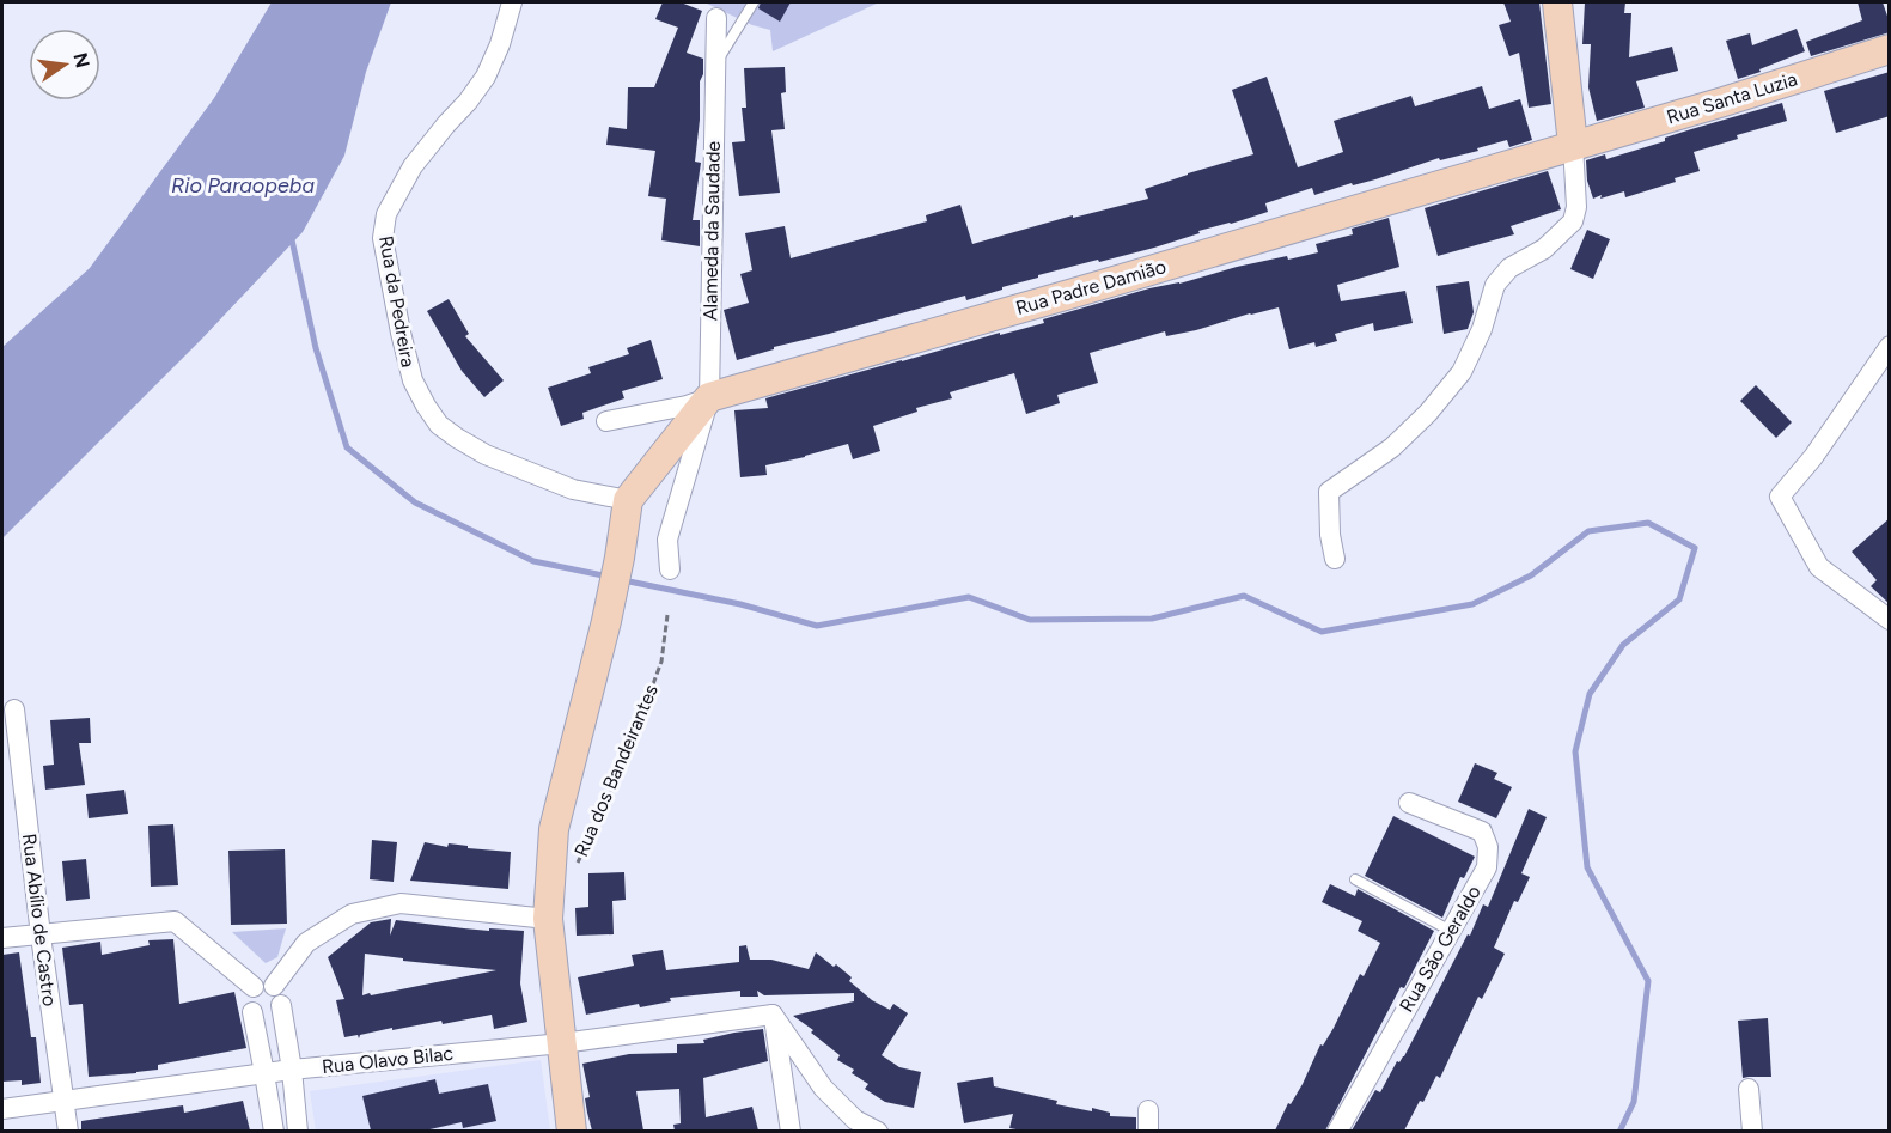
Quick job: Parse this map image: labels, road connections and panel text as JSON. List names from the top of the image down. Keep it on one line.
{"streets":{"street":["Rua Santa Luzia","Alameda da Saudade","Rua Padre Damião","Rua da Pedreira","Rua dos Bandeirantes","Rua Abílio de Castro","Rua São Geraldo","Rua Olavo Bilac"]},"crossings":[["Rua Santa Luzia","Rua Padre Damião"],["Alameda da Saudade","Rua Padre Damião"],["Rua da Pedreira","Rua dos Bandeirantes"],["Rua dos Bandeirantes","Rua Olavo Bilac"],["Rua Abílio de Castro","Rua Olavo Bilac"]],"water":["Rio Paraopeba"],"north":"right"}
